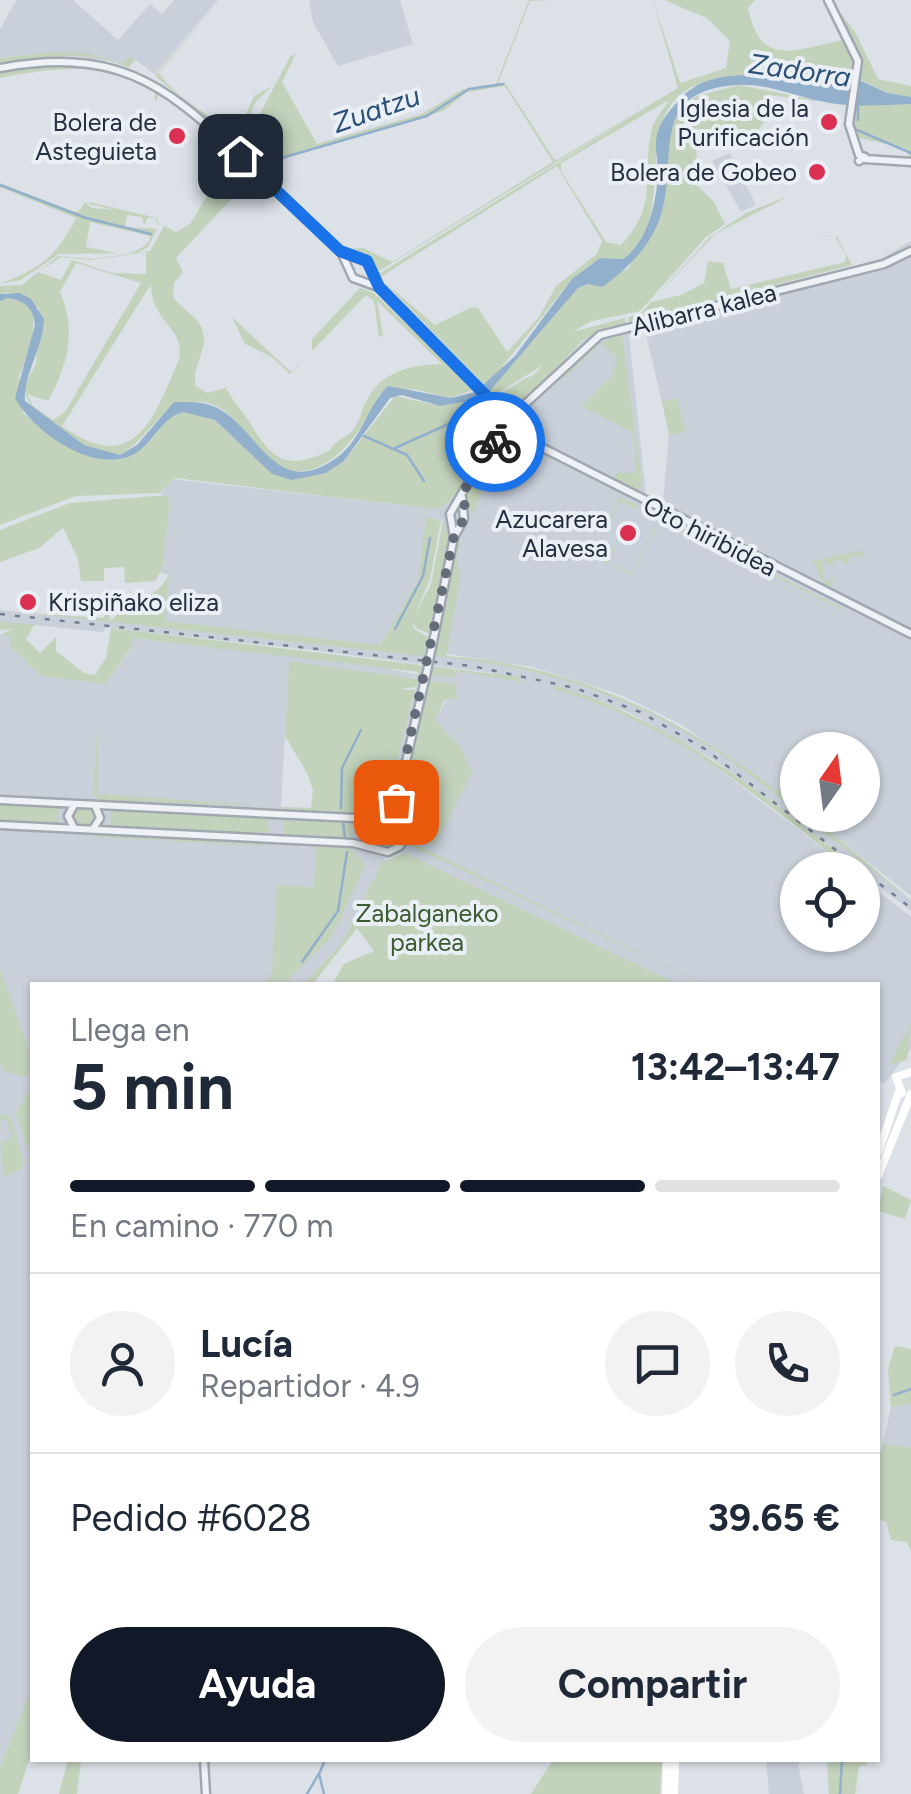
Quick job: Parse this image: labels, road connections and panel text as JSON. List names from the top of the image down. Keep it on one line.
{"streets":{"street":["Alibarra kalea","Oto hiribidea"]},"crossings":[["Alibarra kalea","Oto hiribidea"]],"water":["Zadorra","Zuatzu"],"parks":["Zabalganeko parkea"],"places":["Iglesia de la Purificación","Bolera de Asteguieta","Bolera de Gobeo","Azucarera Alavesa","Krispiñako eliza"],"north":"top","page":{"heading":["5 min","Llega en","13:42–13:47"],"panel":["Lucía","Repartidor · 4.9","Pedido #6028","39.65 €"],"bar":"En camino · 770 m","buttons":["Ayuda","Compartir"]}}
